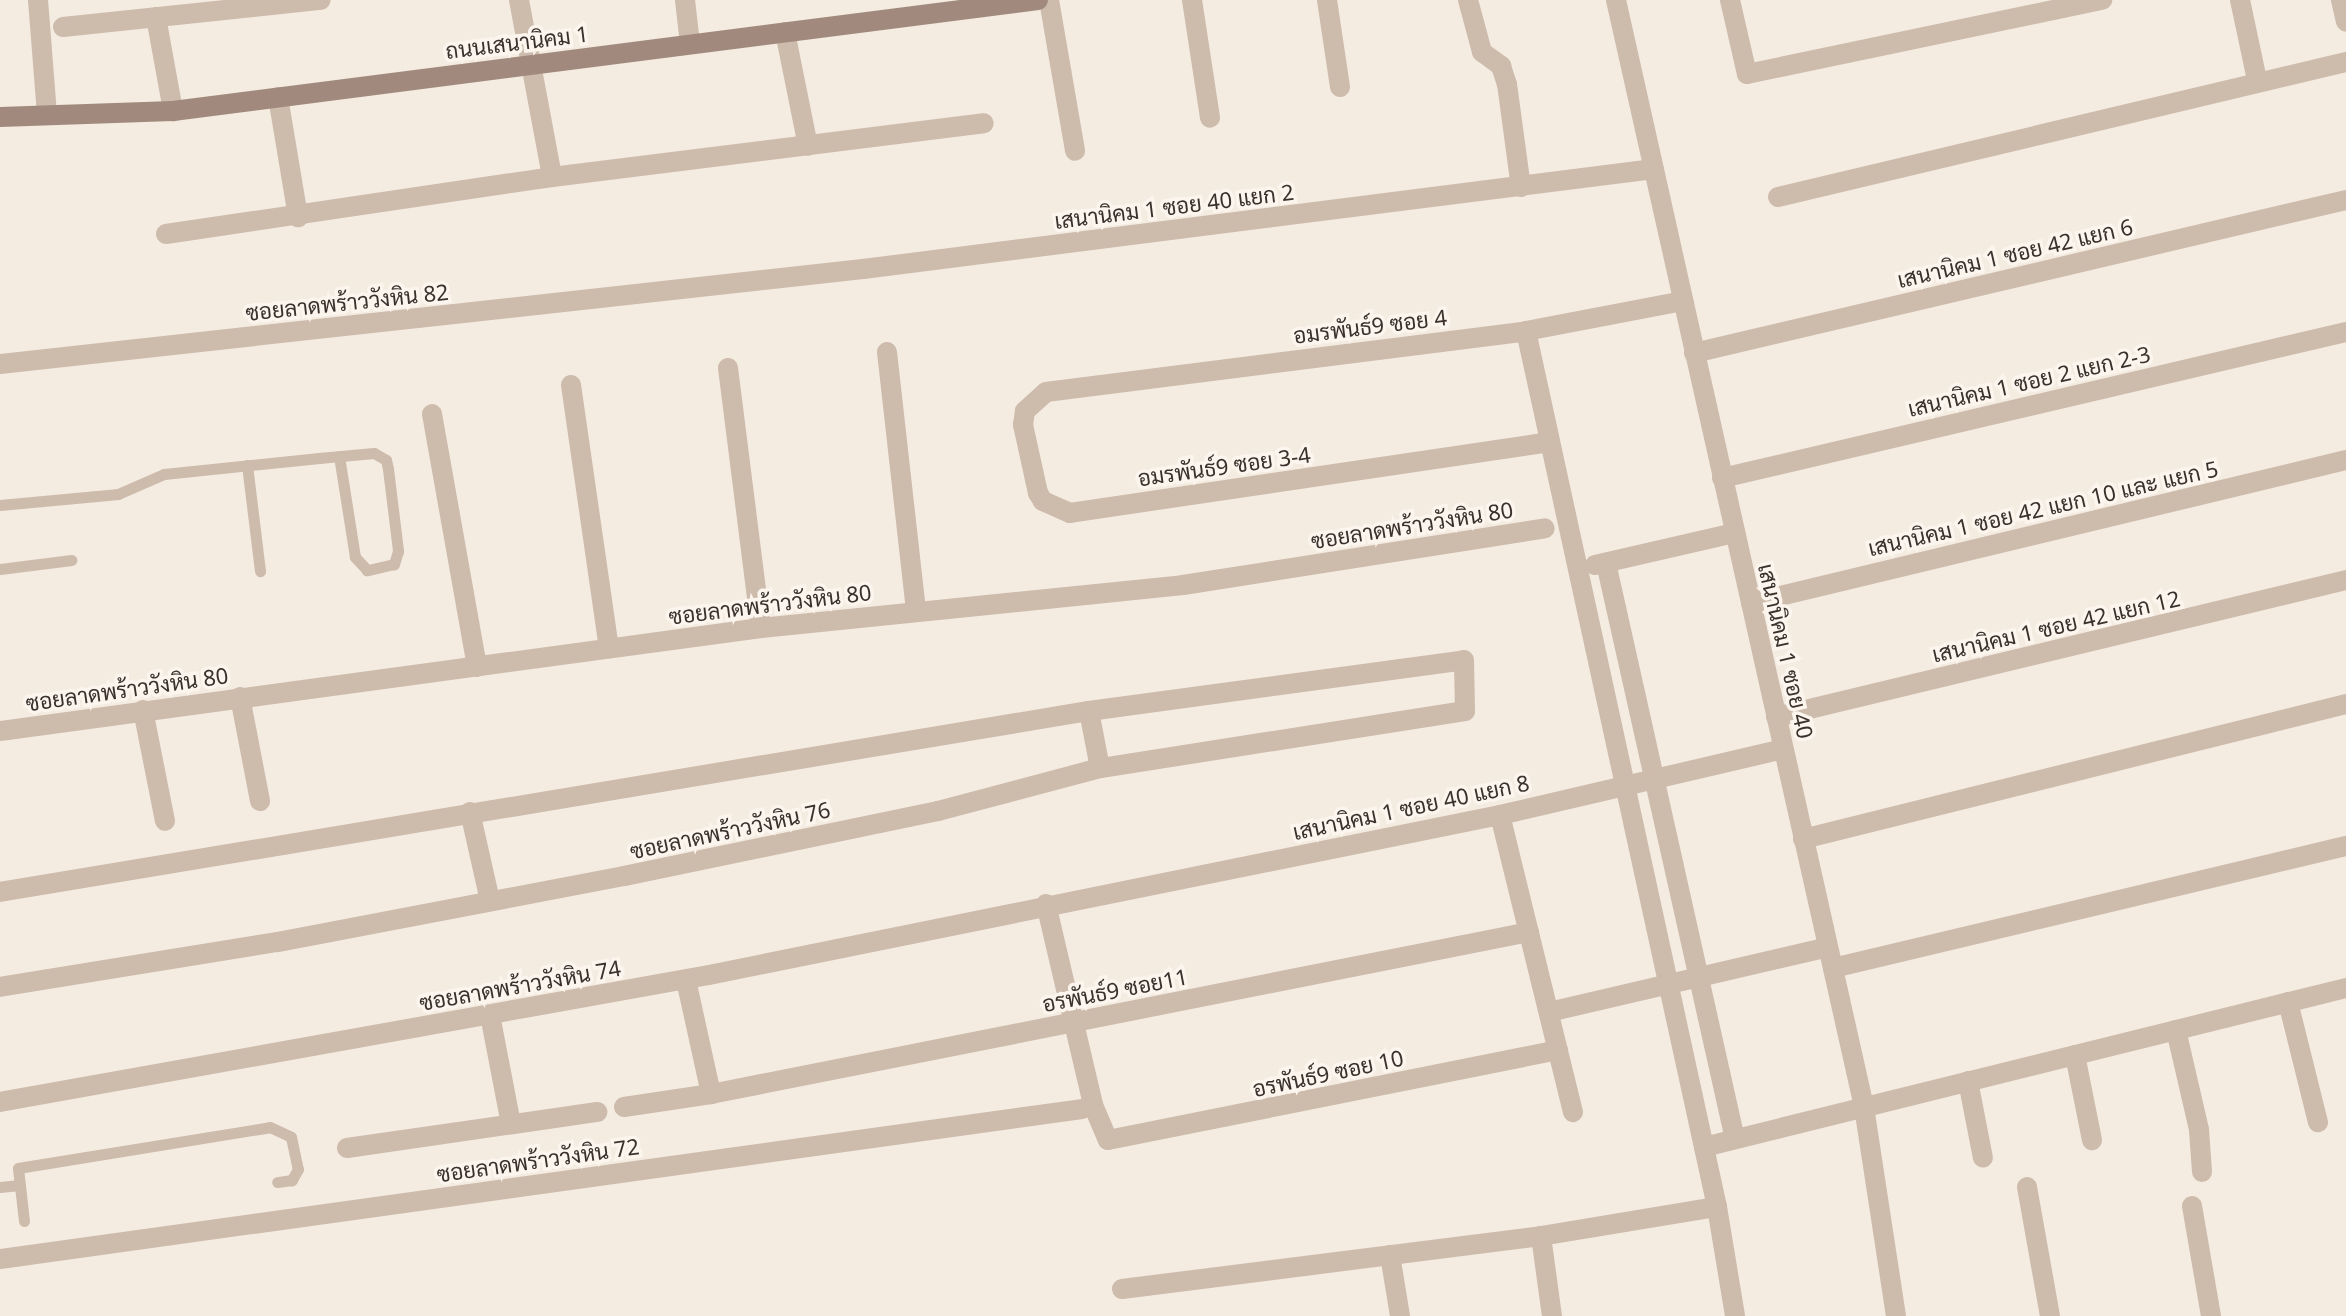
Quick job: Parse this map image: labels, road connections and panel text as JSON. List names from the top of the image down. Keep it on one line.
{"streets":{"street":["ถนนเสนานิคม 1","เสนานิคม 1 ซอย 40 แยก 2","เสนานิคม 1 ซอย 42 แยก 6","ซอยลาดพร้าววังหิน 82","อมรพันธ์9 ซอย 4","เสนานิคม 1 ซอย 2 แยก 2-3","อมรพันธ์9 ซอย 3-4","เสนานิคม 1 ซอย 42 แยก 10 และ แยก 5","ซอยลาดพร้าววังหิน 80","เสนานิคม 1 ซอย 42 แยก 12","เสนานิคม 1 ซอย 40","เสนานิคม 1 ซอย 40 แยก 8","ซอยลาดพร้าววังหิน 76","ซอยลาดพร้าววังหิน 74","อรพันธ์9 ซอย11","อรพันธ์9 ซอย 10","ซอยลาดพร้าววังหิน 72"]},"crossings":[["เสนานิคม 1 ซอย 40 แยก 2","ซอยลาดพร้าววังหิน 82"],["เสนานิคม 1 ซอย 40 แยก 2","เสนานิคม 1 ซอย 40"],["เสนานิคม 1 ซอย 42 แยก 6","เสนานิคม 1 ซอย 40"],["อมรพันธ์9 ซอย 4","อมรพันธ์9 ซอย 3-4"],["อมรพันธ์9 ซอย 4","เสนานิคม 1 ซอย 40"],["เสนานิคม 1 ซอย 2 แยก 2-3","เสนานิคม 1 ซอย 40"],["เสนานิคม 1 ซอย 42 แยก 10 และ แยก 5","เสนานิคม 1 ซอย 40"],["เสนานิคม 1 ซอย 42 แยก 12","เสนานิคม 1 ซอย 40"],["เสนานิคม 1 ซอย 40","เสนานิคม 1 ซอย 40 แยก 8"],["เสนานิคม 1 ซอย 40 แยก 8","ซอยลาดพร้าววังหิน 74"],["อรพันธ์9 ซอย11","อรพันธ์9 ซอย 10"]]}
